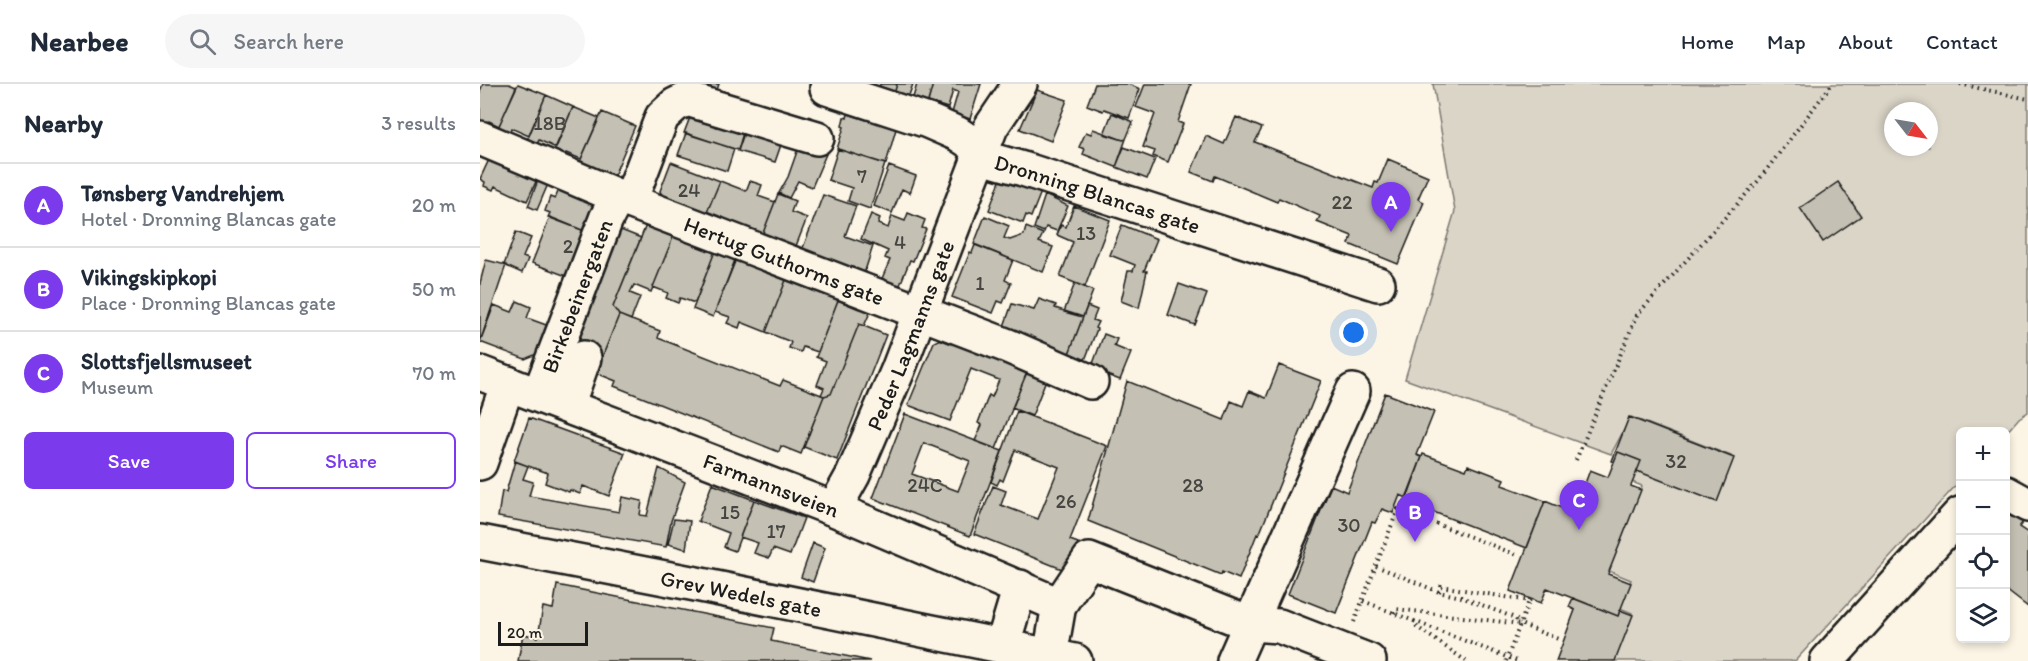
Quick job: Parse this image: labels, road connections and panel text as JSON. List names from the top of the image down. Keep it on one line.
{"streets":{"street":["Dronning Blancas gate","Hertug Guthorms gate","Birkebeinergaten","Peder Lagmanns gate","Farmannsveien","Grev Wedels gate"]},"crossings":[["Dronning Blancas gate","Peder Lagmanns gate"],["Hertug Guthorms gate","Birkebeinergaten"],["Hertug Guthorms gate","Peder Lagmanns gate"],["Birkebeinergaten","Farmannsveien"],["Peder Lagmanns gate","Farmannsveien"]],"house_numbers":["18B","7","24","22","13","4","2","1","32","24C","28","26","15","30","17"],"scale_bar":"20 m","north":"bottom right","page":{"header":"Nearbee","search":"Search here","nav":["Home","Map","About","Contact"],"heading":["Nearby","3 results"],"list":[{"mark":"A","name":"Tønsberg Vandrehjem","note":"Hotel · Dronning Blancas gate","value":"20 m"},{"mark":"B","name":"Vikingskipkopi","note":"Place · Dronning Blancas gate","value":"50 m"},{"mark":"C","name":"Slottsfjellsmuseet","note":"Museum","value":"70 m"}],"pins":["A","C","B"],"buttons":["Save","Share"],"map_buttons":["+","−"],"scale":"20 m"}}
